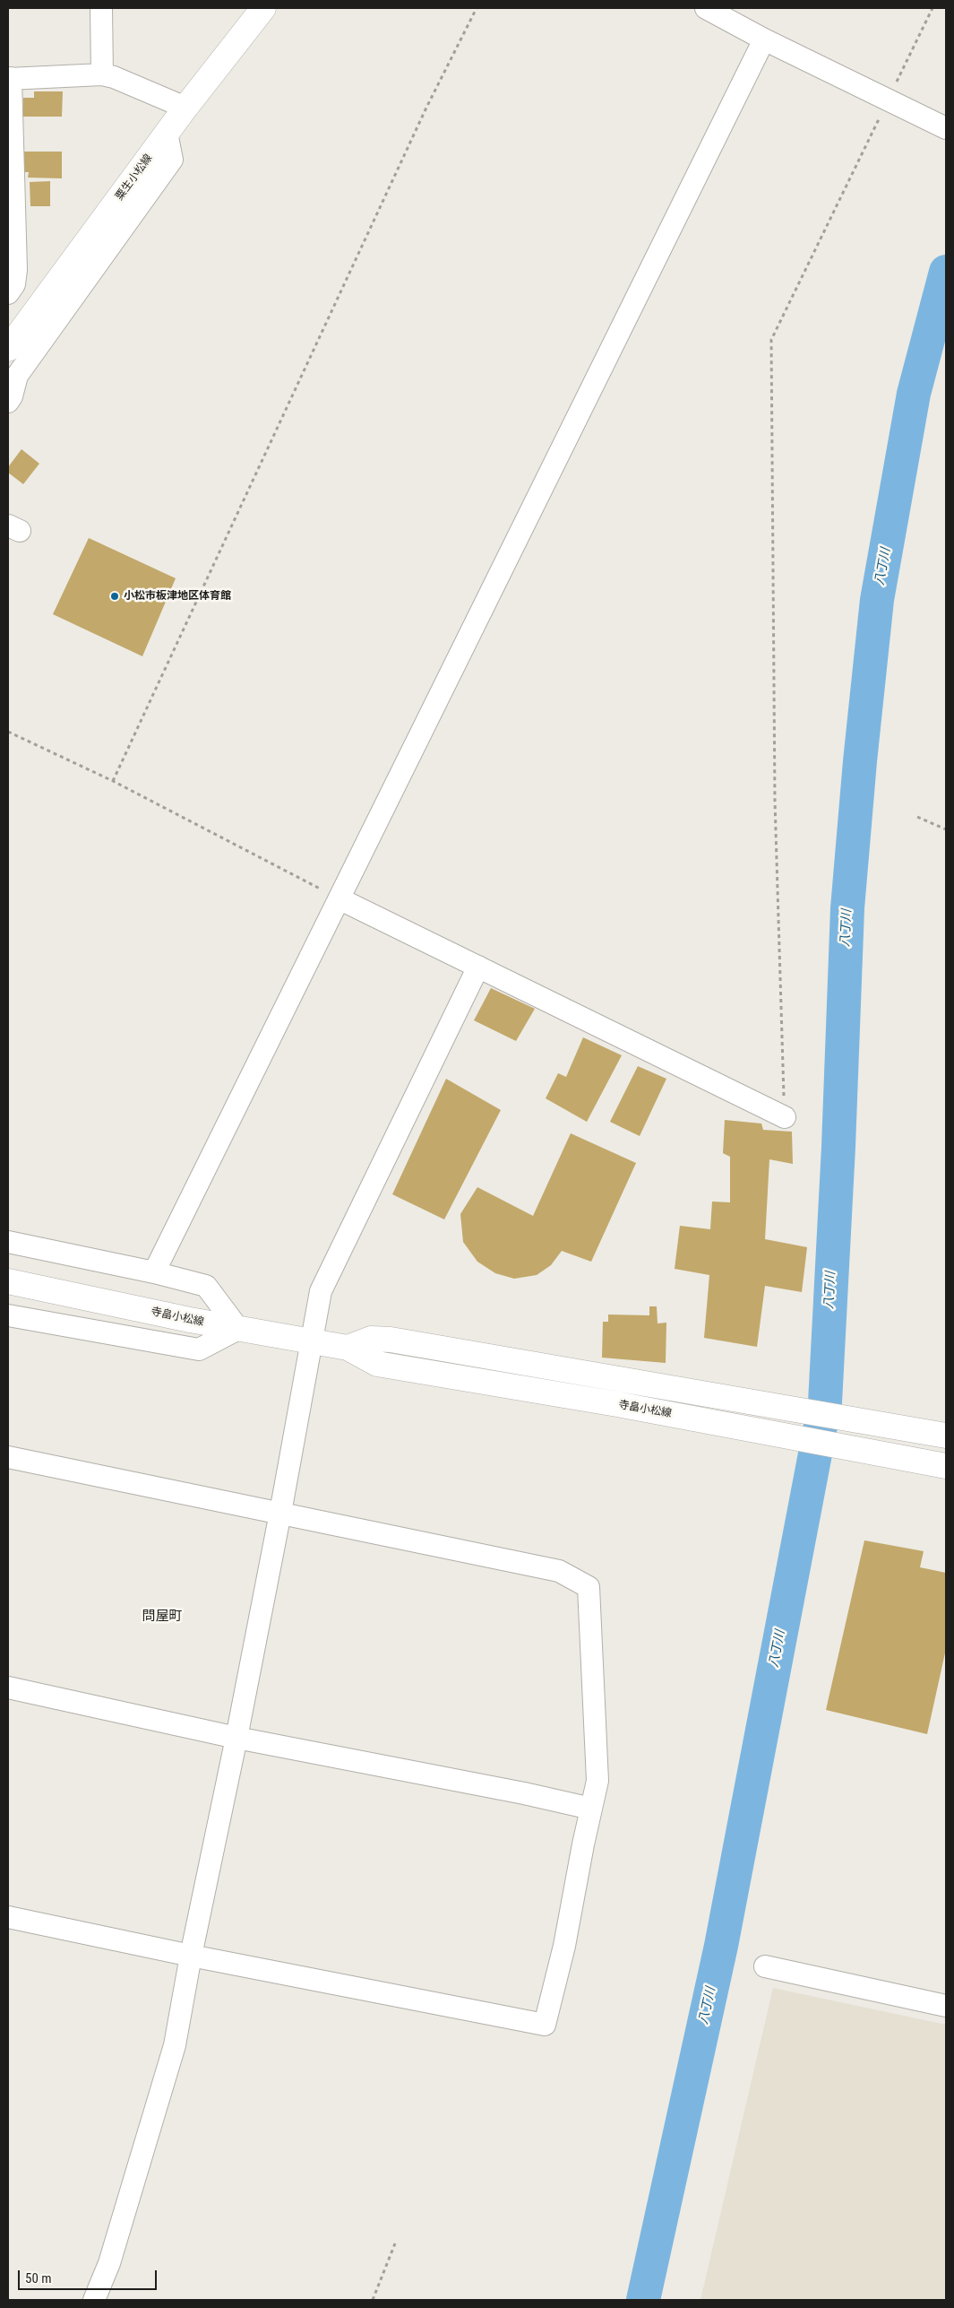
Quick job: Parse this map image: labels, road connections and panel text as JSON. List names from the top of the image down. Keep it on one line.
{"streets":{"main road":["粟生小松線","寺畠小松線"]},"districts":["問屋町"],"water":["八丁川"],"places":["小松市板津地区体育館"],"scale_bar":"50 m"}
